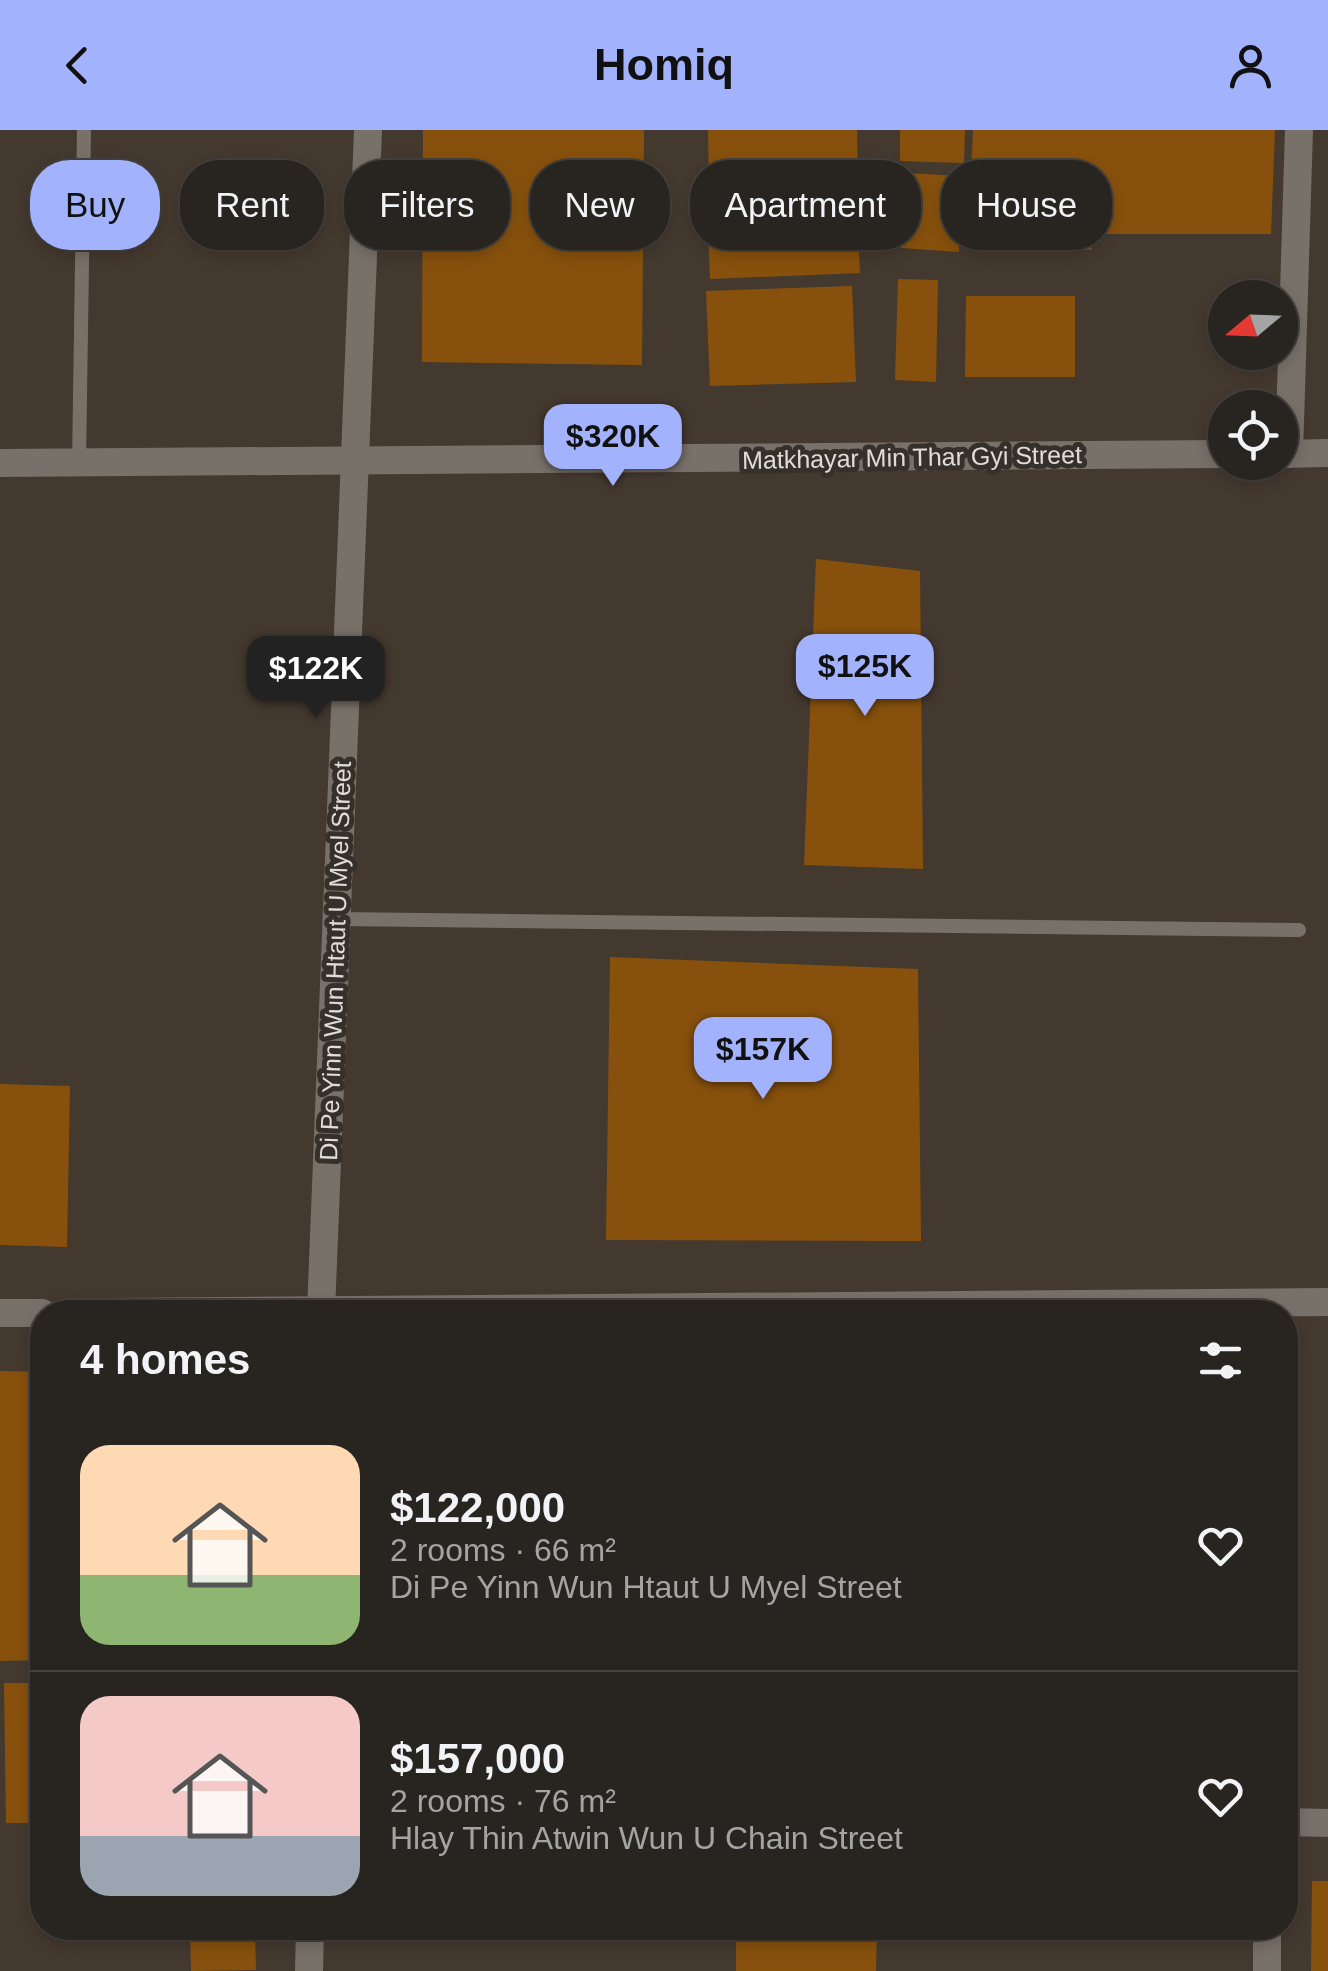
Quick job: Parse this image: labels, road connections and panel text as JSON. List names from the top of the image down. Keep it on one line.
{"streets":{"street":["Matkhayar Min Thar Gyi Street","Di Pe Yinn Wun Htaut U Myel Street"]},"crossings":[["Matkhayar Min Thar Gyi Street","Di Pe Yinn Wun Htaut U Myel Street"]],"north":"left","page":{"header":"Homiq","chip":["Buy","Rent","Filters","New","Apartment","House"],"price":["$320K","$125K","$122K","$157K"],"heading":"4 homes","list":[{"name":"$122,000","note":"2 rooms · 66 m² · Di Pe Yinn Wun Htaut U Myel Street"},{"name":"$157,000","note":"2 rooms · 76 m² · Hlay Thin Atwin Wun U Chain Street"}]}}
